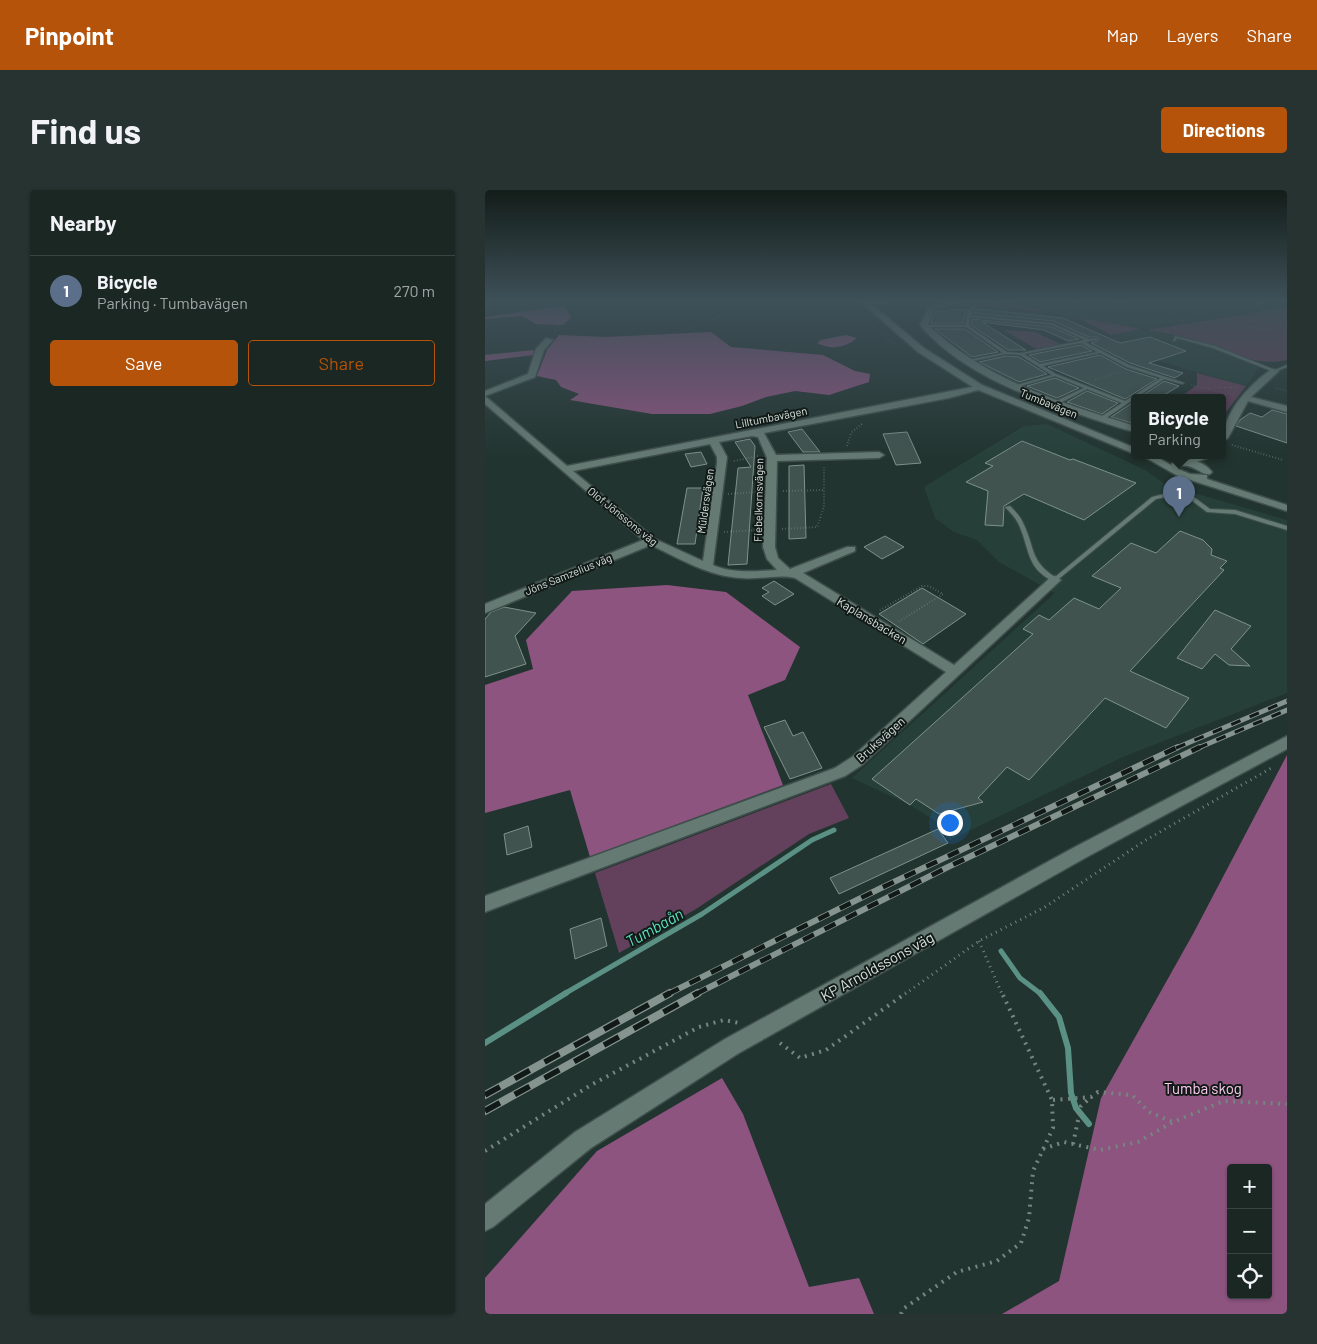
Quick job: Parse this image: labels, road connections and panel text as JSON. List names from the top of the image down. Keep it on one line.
{"streets":{"street":["Tumbavägen","Lilltumbavägen","Fiebelkornsvägen","Müldersvägen","Olof Jönssons väg","Jöns Samzelius väg","Kaplansbacken","Bruksvägen","KP Arnoldssons väg"]},"crossings":[["Tumbavägen","Lilltumbavägen"],["Lilltumbavägen","Fiebelkornsvägen"],["Lilltumbavägen","Müldersvägen"],["Lilltumbavägen","Olof Jönssons väg"],["Fiebelkornsvägen","Olof Jönssons väg"],["Fiebelkornsvägen","Kaplansbacken"],["Müldersvägen","Olof Jönssons väg"],["Olof Jönssons väg","Jöns Samzelius väg"],["Olof Jönssons väg","Kaplansbacken"],["Kaplansbacken","Bruksvägen"]],"water":["Tumbaån"],"parks":["Tumba skog"],"page":{"header":"Pinpoint","nav":["Map","Layers","Share"],"buttons":["Directions",["Save","Share"]],"title":"Find us","heading":"Nearby","list":[{"mark":"1","name":"Bicycle","note":"Parking · Tumbavägen","value":"270 m"}],"popup":["Bicycle","Parking"],"pins":"1","map_buttons":["+","−"]}}
